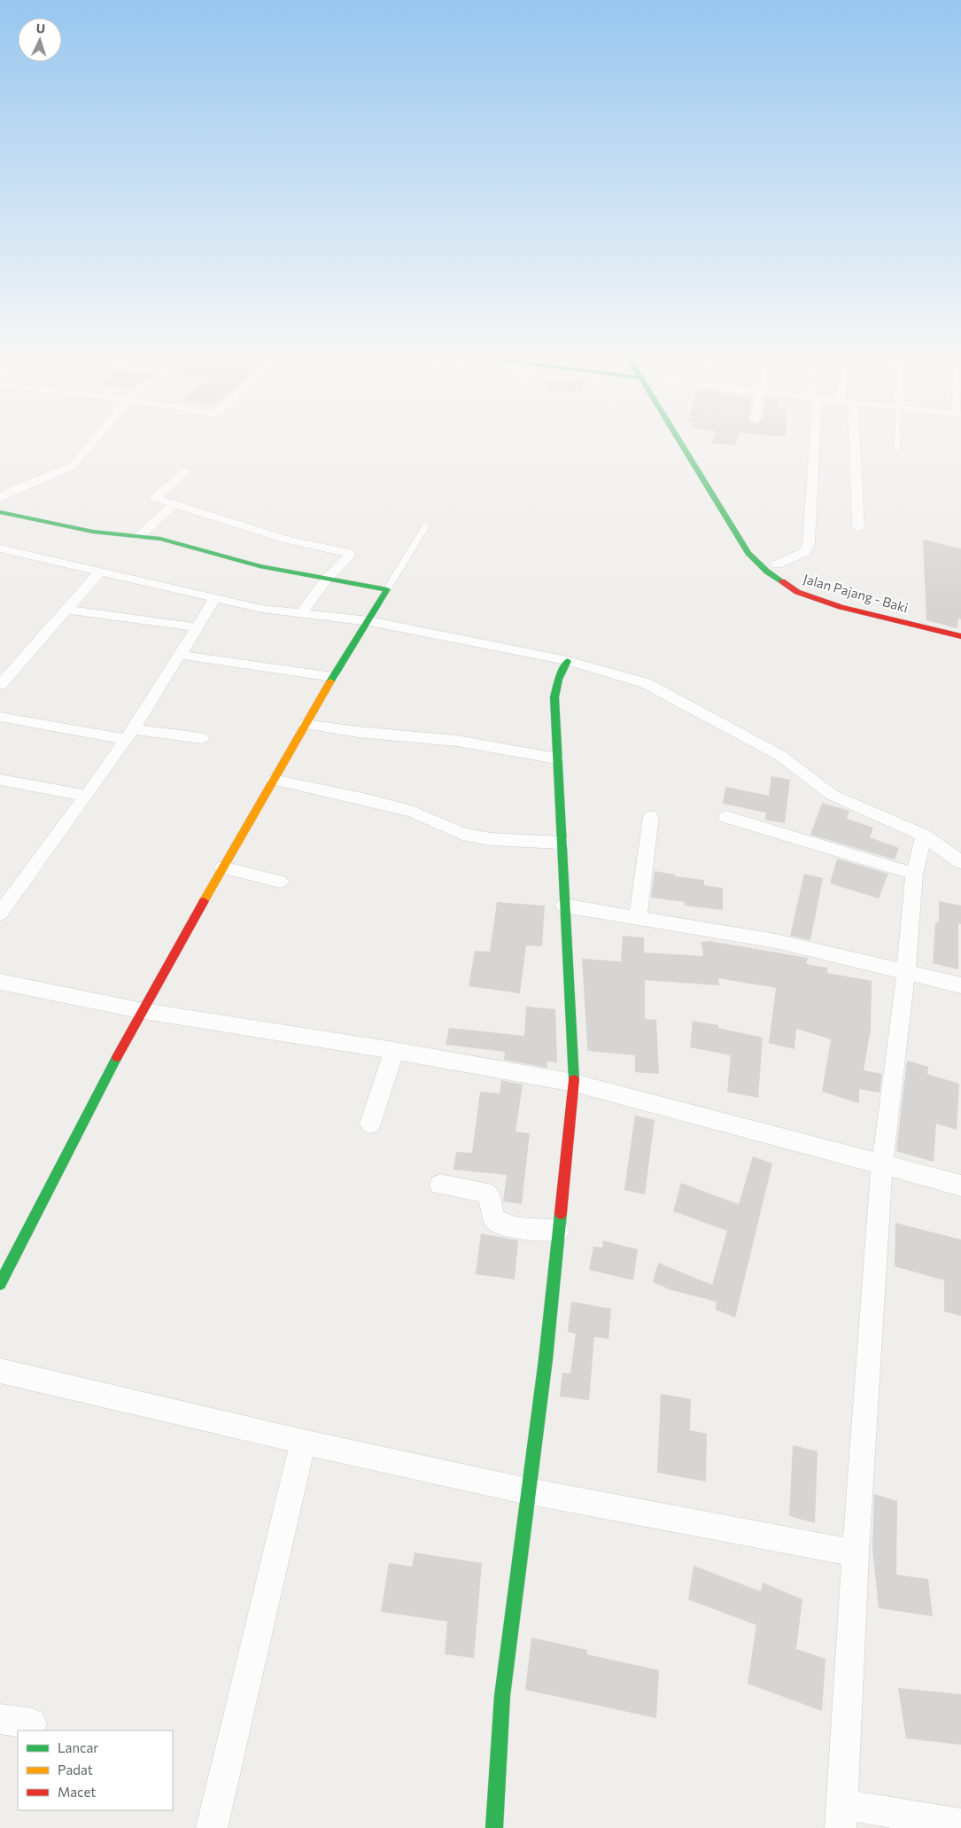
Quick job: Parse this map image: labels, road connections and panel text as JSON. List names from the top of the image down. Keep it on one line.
{"streets":{"street":["Jalan Pajang - Baki"]},"legend":["Lancar","Padat","Macet"],"north":"top"}
